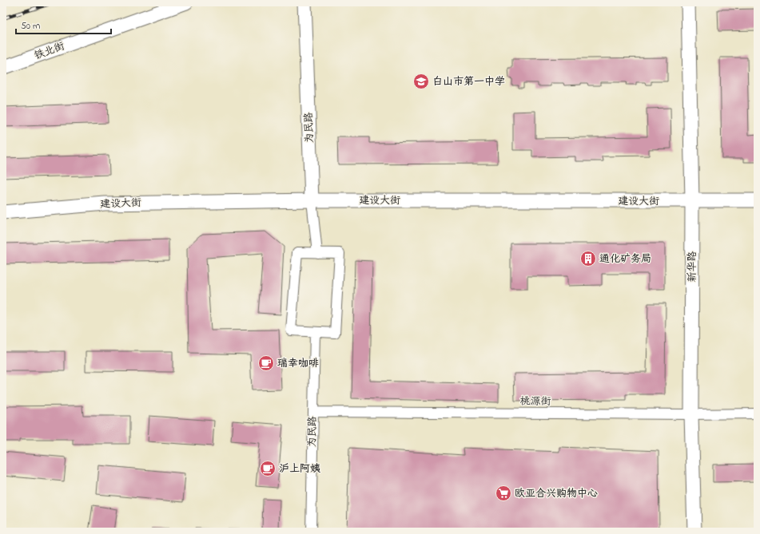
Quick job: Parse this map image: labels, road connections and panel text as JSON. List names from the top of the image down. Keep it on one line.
{"streets":{"main road":["铁北街","为民路","建设大街","新华路"],"street":["桃源街"]},"crossings":[["为民路","建设大街"],["为民路","桃源街"],["建设大街","新华路"],["新华路","桃源街"]],"places":{"school or university":["白山市第一中学"],"building":["通化矿务局"],"cafe":["瑞幸咖啡","沪上阿姨"],"supermarket":["欧亚合兴购物中心"]},"scale_bar":"50 m"}
